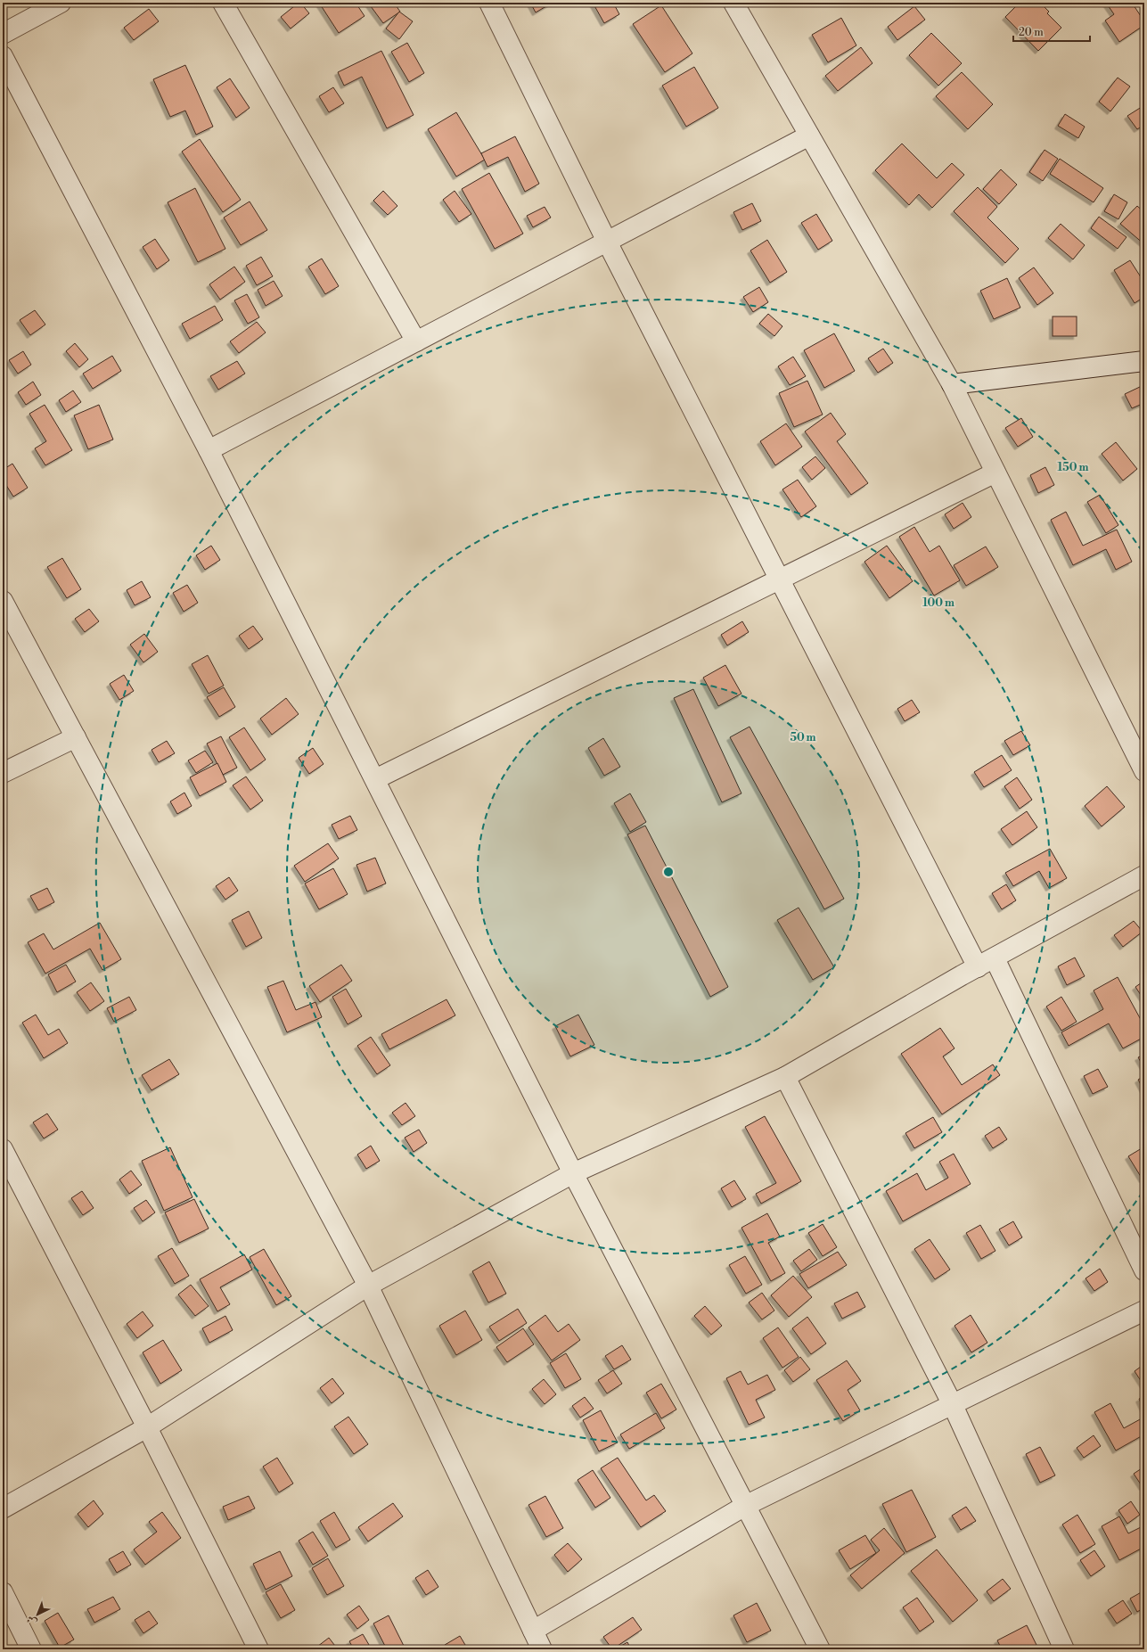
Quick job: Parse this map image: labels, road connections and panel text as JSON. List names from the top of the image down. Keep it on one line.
{"scale_bar":"20 m","north":"bottom left","rings":["150 m","100 m","50 m"]}
